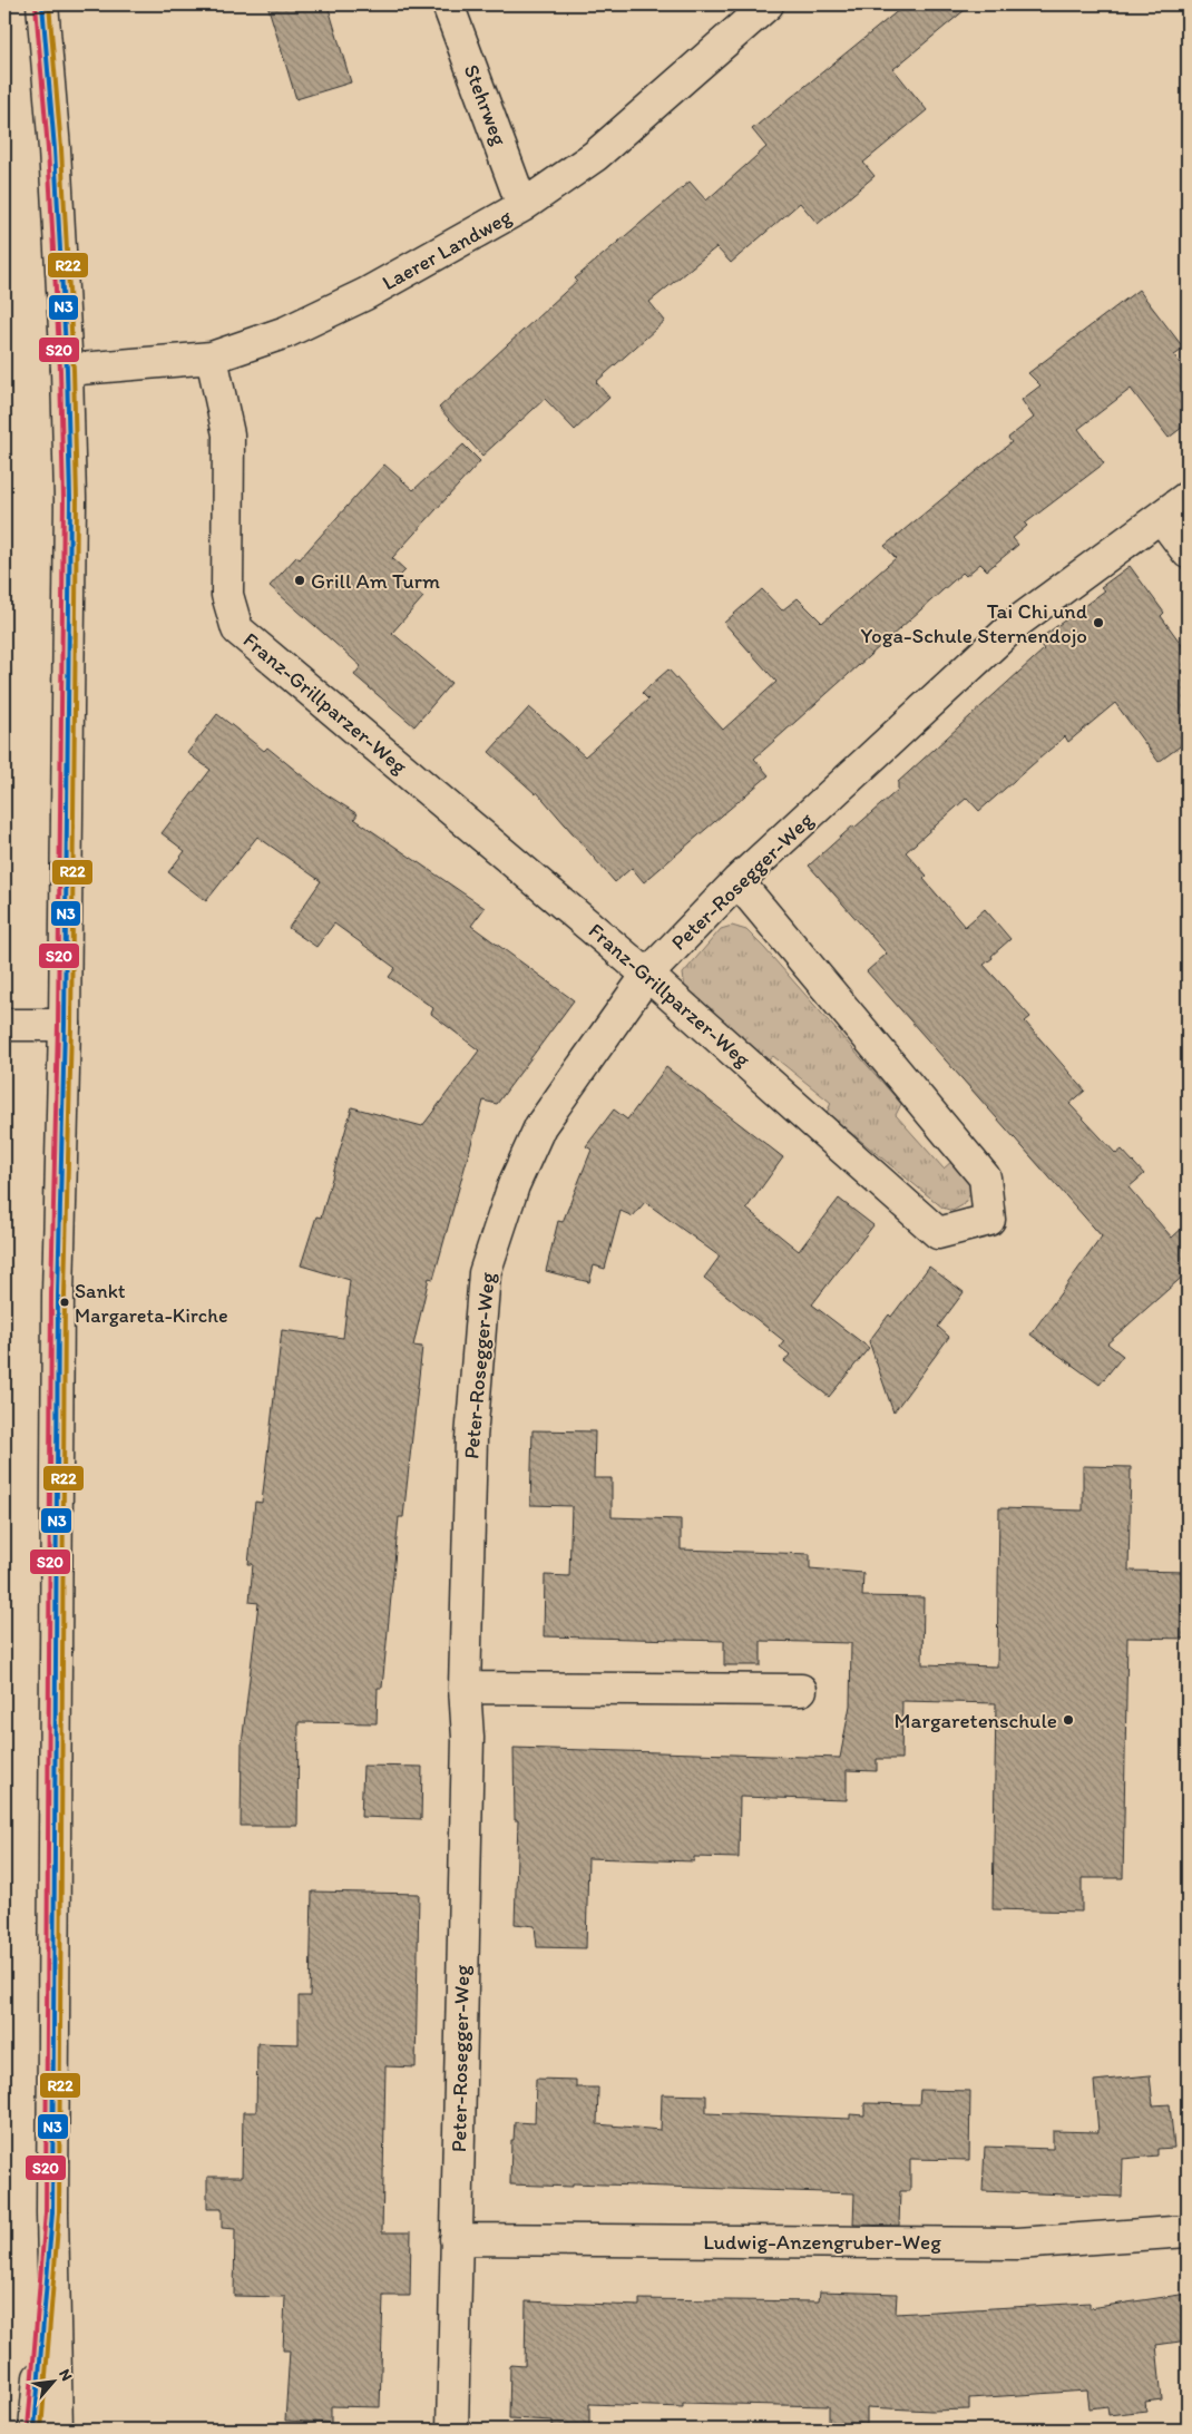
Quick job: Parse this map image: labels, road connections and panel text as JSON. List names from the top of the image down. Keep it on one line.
{"streets":{"street":["Stehrweg","Laerer Landweg","Franz-Grillparzer-Weg","Peter-Rosegger-Weg","Ludwig-Anzengruber-Weg"]},"crossings":[["Stehrweg","Laerer Landweg"],["Laerer Landweg","Franz-Grillparzer-Weg"],["Franz-Grillparzer-Weg","Peter-Rosegger-Weg"],["Peter-Rosegger-Weg","Ludwig-Anzengruber-Weg"]],"places":["Grill Am Turm","Tai Chi und Yoga-Schule Sternendojo","Sankt Margareta-Kirche","Margaretenschule"],"lines":["transit line N3","transit line R22","transit line S20"],"north":"top right"}
